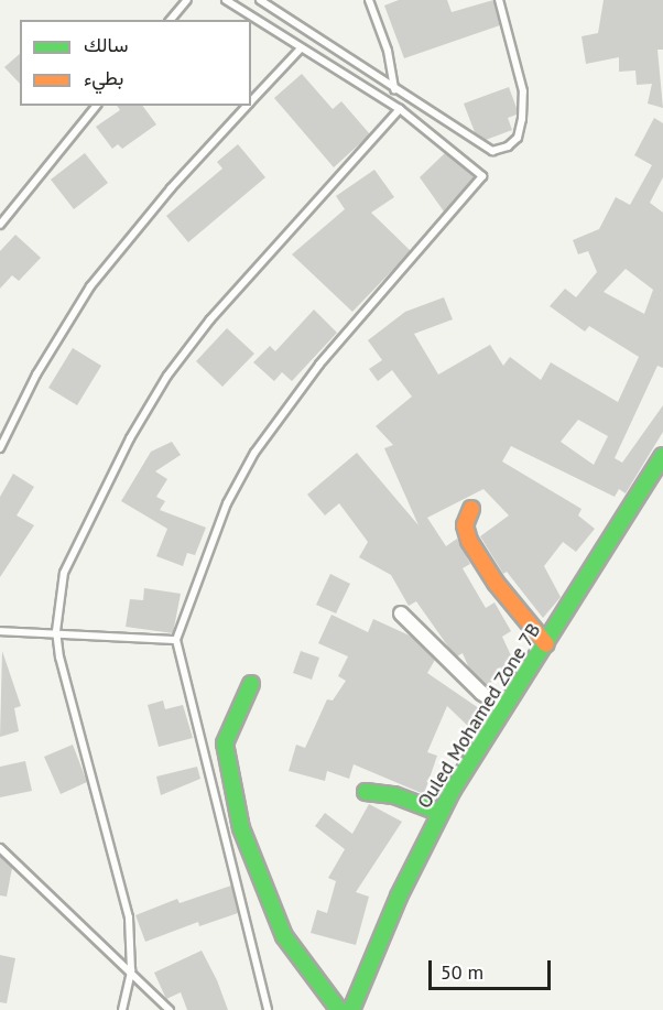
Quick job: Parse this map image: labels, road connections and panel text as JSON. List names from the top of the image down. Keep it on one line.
{"streets":{"main road":["Ouled Mohamed Zone 7B"]},"legend":["سالك","بطيء"],"scale_bar":"50 m"}
